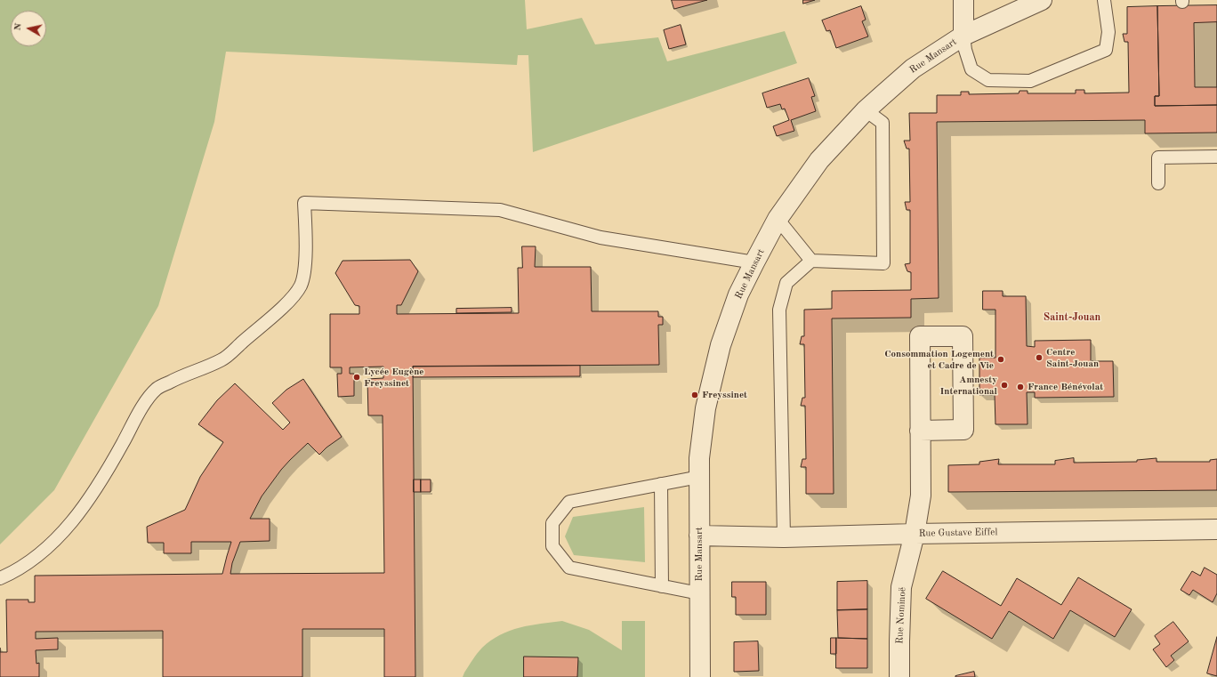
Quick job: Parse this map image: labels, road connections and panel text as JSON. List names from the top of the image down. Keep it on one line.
{"streets":{"street":["Rue Mansart","Rue Gustave Eiffel","Rue Nominoë"]},"crossings":[["Rue Mansart","Rue Gustave Eiffel"],["Rue Gustave Eiffel","Rue Nominoë"]],"districts":["Saint-Jouan"],"places":["Centre Saint-Jouan","Consommation Logement et Cadre de Vie","Lycée Eugène Freyssinet","Amnesty International","France Bénévolat","Freyssinet"],"north":"left"}
